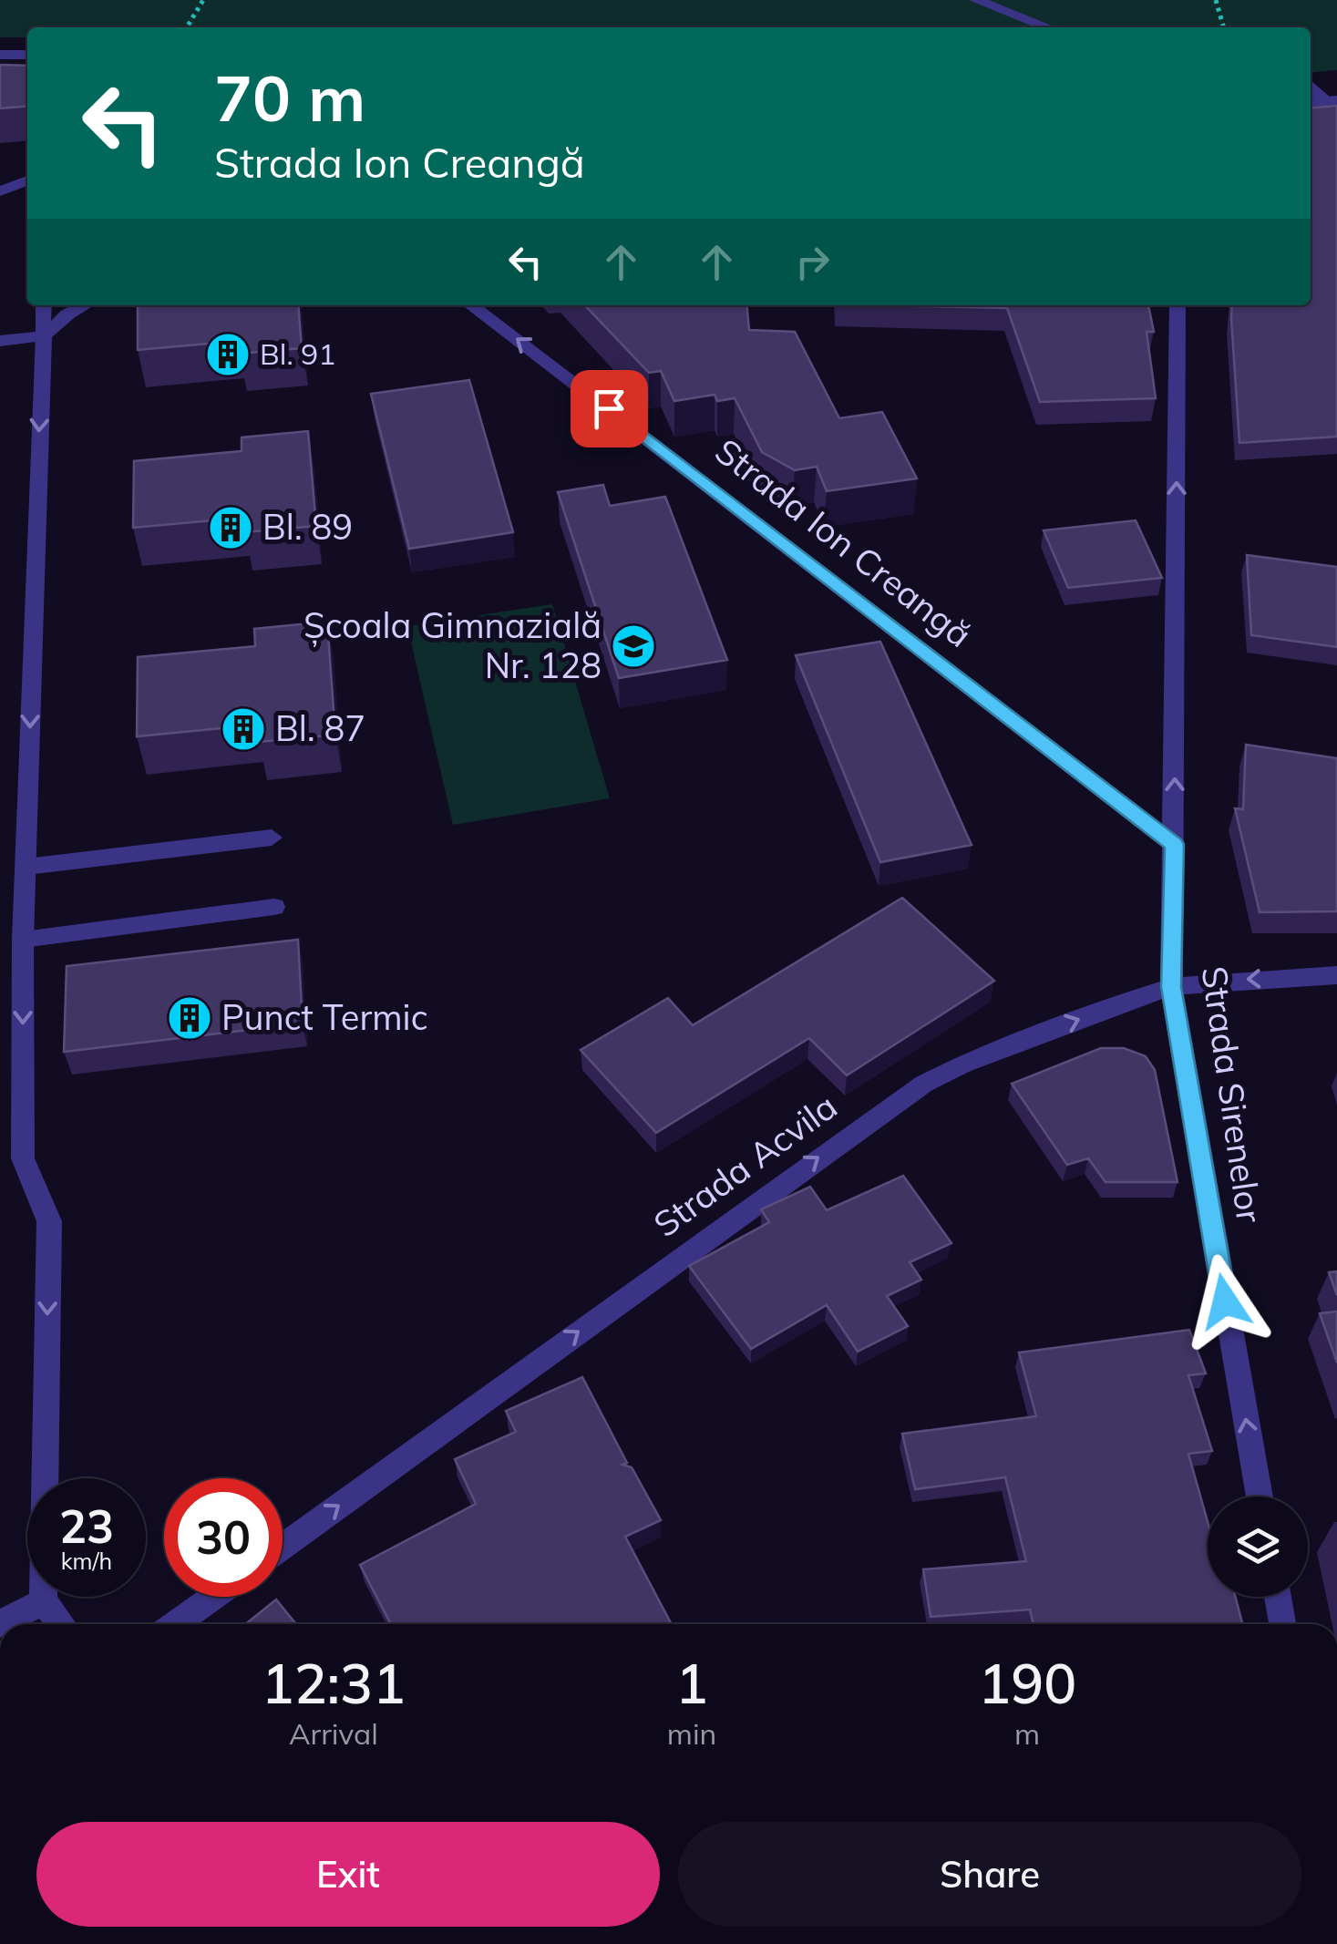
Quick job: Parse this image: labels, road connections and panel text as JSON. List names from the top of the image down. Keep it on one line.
{"streets":{"street":["Strada Ion Creangă","Strada Sirenelor","Strada Acvila"]},"crossings":[["Strada Ion Creangă","Strada Sirenelor"],["Strada Sirenelor","Strada Acvila"]],"one_way":["Strada Ion Creangă","Strada Sirenelor"],"places":{"building":["Bl. 91","Bl. 89","Bl. 87","Punct Termic"],"school or university":["Școala Gimnazială Nr. 128"]},"page":{"turn":["70 m","Strada Ion Creangă"],"speed":"23 km/h","limit":"30","eta":["12:31","Arrival","1","min","190","m"],"buttons":["Exit","Share"]}}
